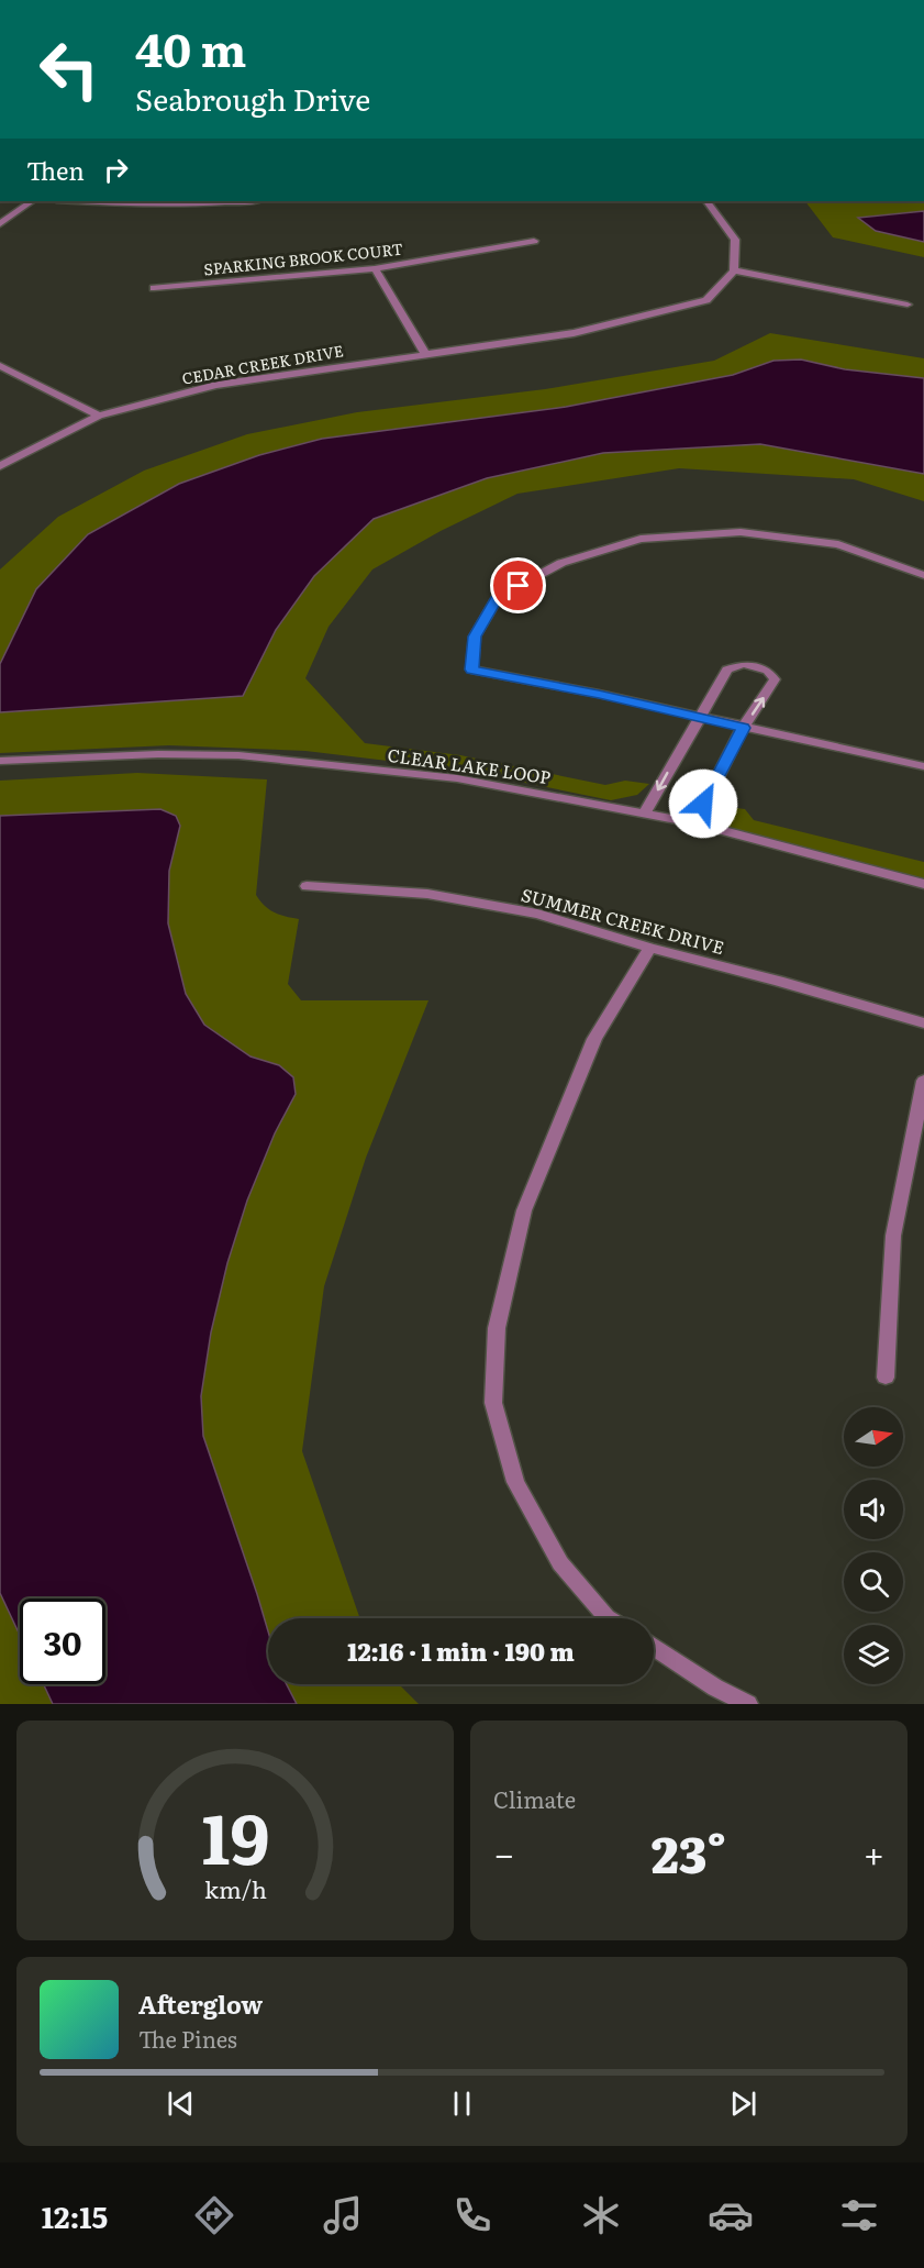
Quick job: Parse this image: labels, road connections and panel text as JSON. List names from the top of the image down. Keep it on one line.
{"streets":{"street":["SPARKING BROOK COURT","CEDAR CREEK DRIVE","CLEAR LAKE LOOP","SUMMER CREEK DRIVE"]},"north":"right","page":{"turn":["40 m","Seabrough Drive"],"then":"Then","limit":"30","trip":"12:16 · 1 min · 190 m","tile":"Climate","heat":["−","23°","+"],"song":["Afterglow","The Pines"],"tabs":"12:15","gauge":["19","km/h"]}}
